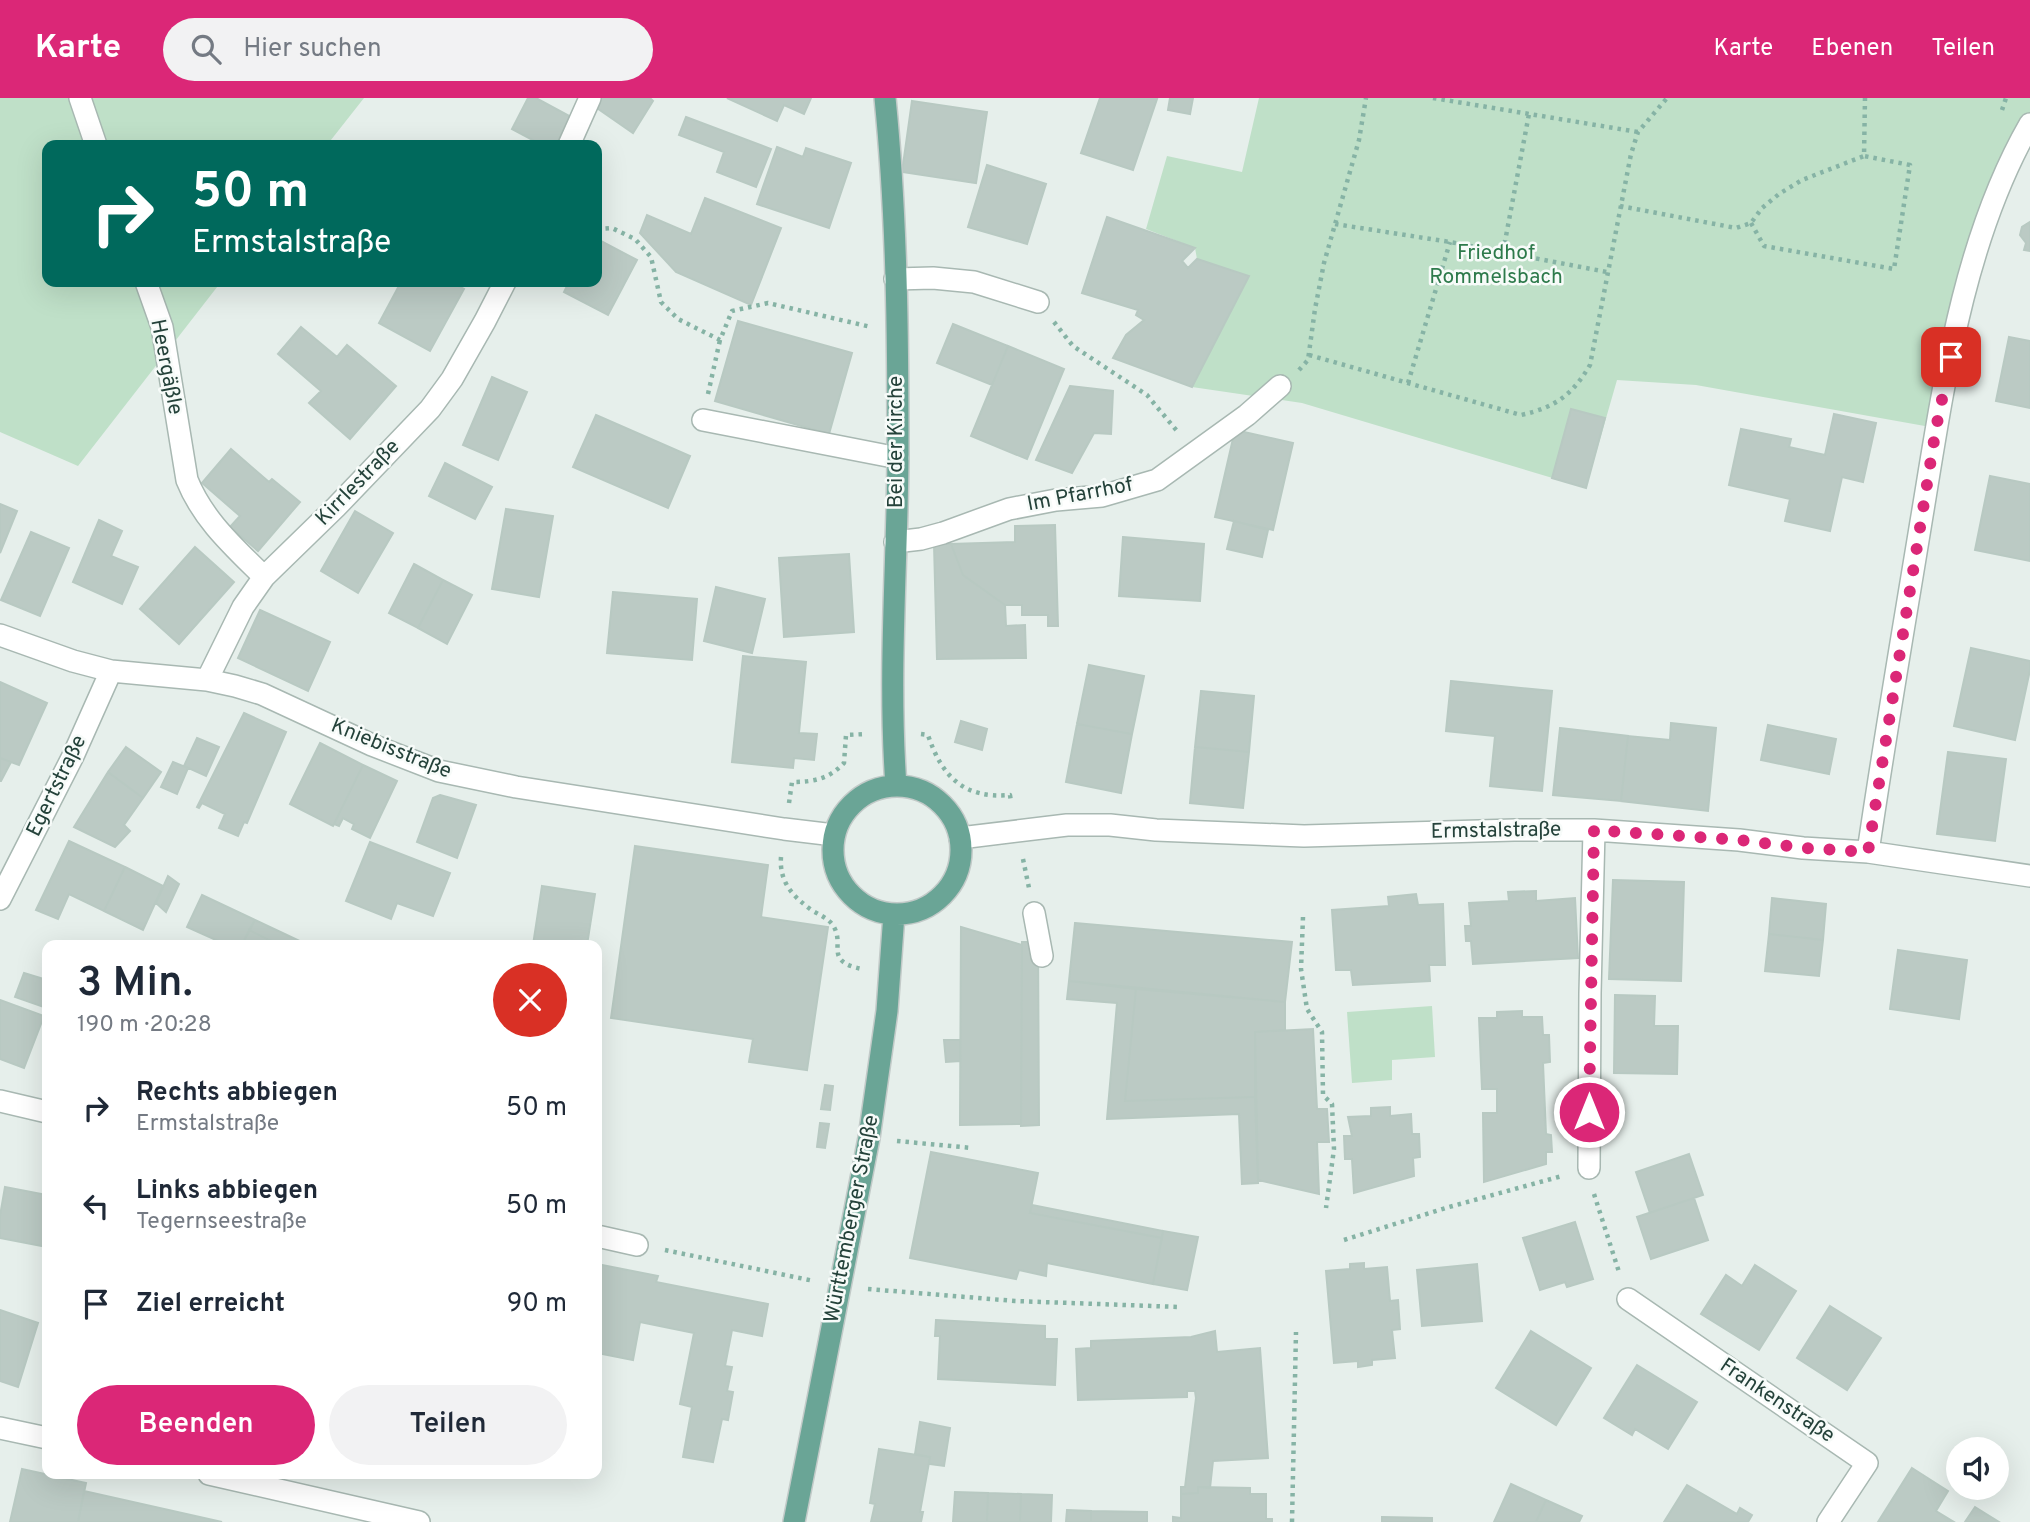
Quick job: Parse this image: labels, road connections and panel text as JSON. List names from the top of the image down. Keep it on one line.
{"streets":{"main road":["Bei der Kirche","Württemberger Straße"],"street":["Heergäßle","Kirrlestraße","Im Pfarrhof","Kniebisstraße","Egertstraße","Ermstalstraße","Frankenstraße"]},"crossings":[["Heergäßle","Kirrlestraße"],["Bei der Kirche","Im Pfarrhof"],["Bei der Kirche","Kniebisstraße"],["Bei der Kirche","Ermstalstraße"],["Bei der Kirche","Württemberger Straße"],["Kirrlestraße","Kniebisstraße"],["Kniebisstraße","Egertstraße"],["Kniebisstraße","Ermstalstraße"],["Kniebisstraße","Württemberger Straße"],["Ermstalstraße","Württemberger Straße"]],"parks":["Friedhof Rommelsbach"],"page":{"header":"Karte","search":"Hier suchen","nav":["Karte","Ebenen","Teilen"],"turn":["50 m","Ermstalstraße"],"heading":["3 Min.","190 m · 20:28"],"list":[{"name":"Rechts abbiegen","note":"Ermstalstraße","value":"50 m"},{"name":"Links abbiegen","note":"Tegernseestraße","value":"50 m"},{"name":"Ziel erreicht","value":"90 m"}],"buttons":["Beenden","Teilen"]}}
